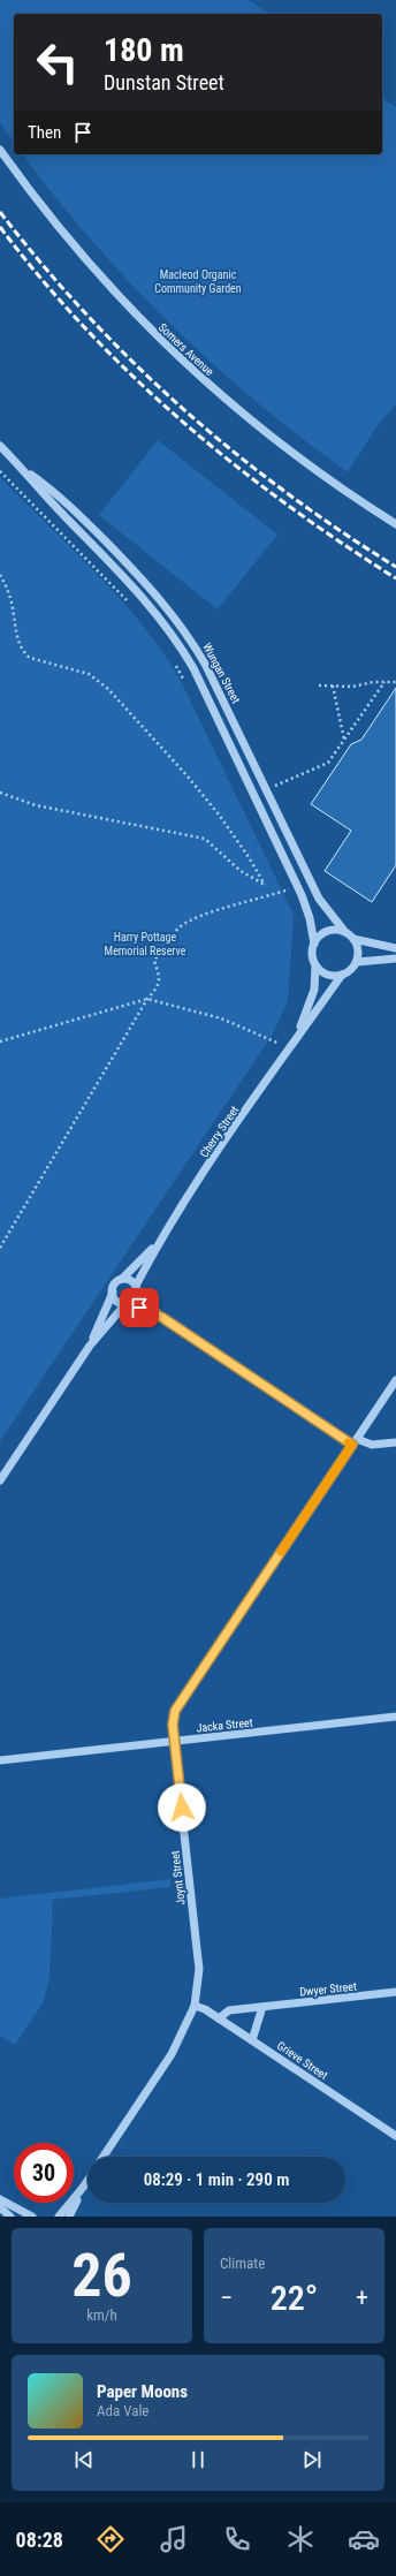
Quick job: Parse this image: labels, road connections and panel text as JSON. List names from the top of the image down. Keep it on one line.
{"streets":{"street":["Somers Avenue","Wungan Street","Cherry Street","Jacka Street","Joynt Street","Dwyer Street","Grieve Street"]},"crossings":[["Wungan Street","Cherry Street"],["Jacka Street","Joynt Street"],["Joynt Street","Grieve Street"],["Dwyer Street","Grieve Street"]],"parks":["Macleod Organic Community Garden","Harry Pottage Memorial Reserve"],"page":{"turn":["180 m","Dunstan Street"],"then":"Then","limit":"30","trip":"08:29 · 1 min · 290 m","tile":[["26","km/h"],"Climate"],"heat":["−","22°","+"],"song":["Paper Moons","Ada Vale"],"tabs":"08:28"}}
